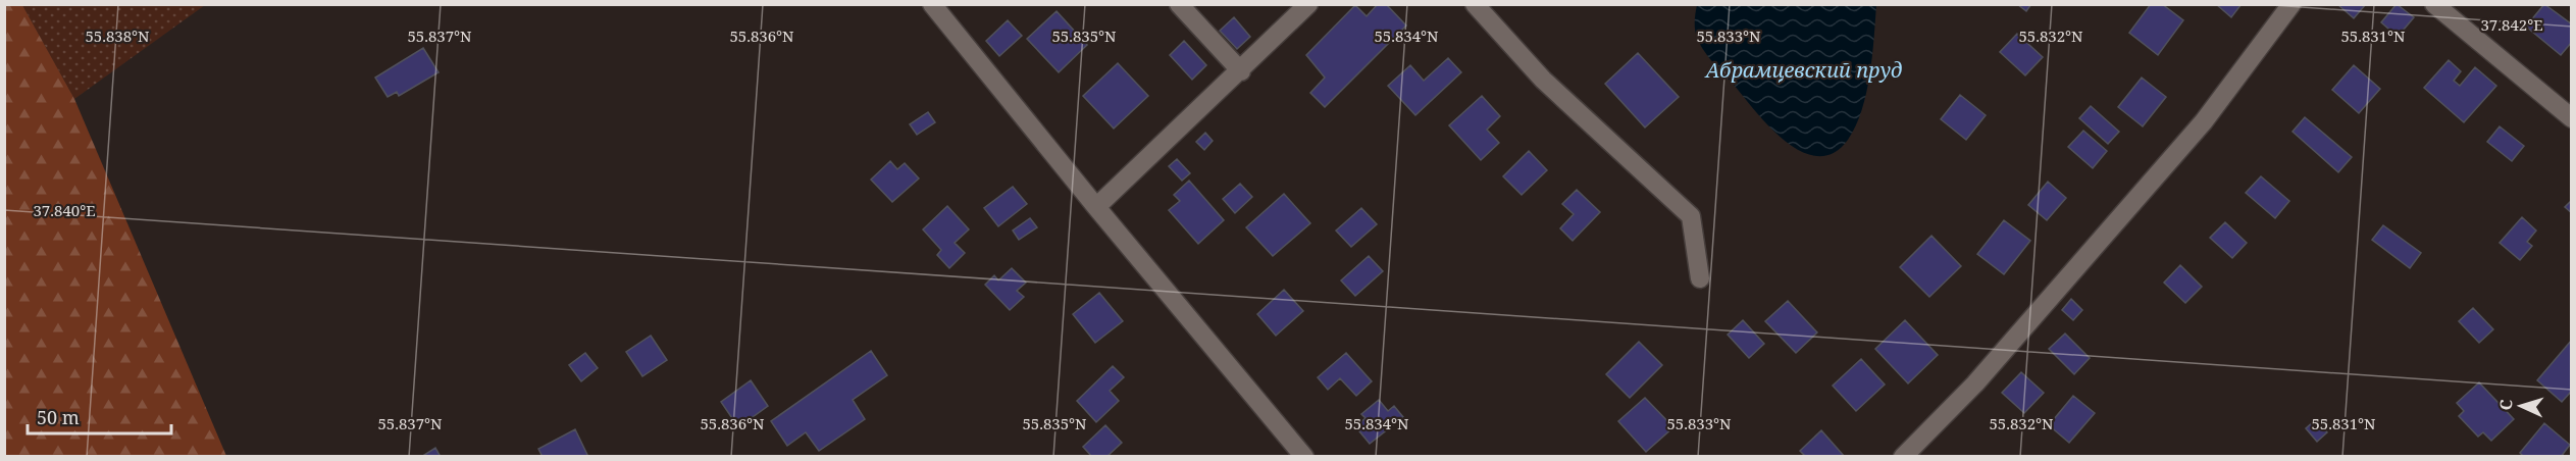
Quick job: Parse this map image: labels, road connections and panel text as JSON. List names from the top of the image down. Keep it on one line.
{"water":["Абрамцевский пруд"],"scale_bar":"50 m","north":"left","coordinates":["37.842°E","55.831°N","55.838°N","55.837°N","55.836°N","55.835°N","55.834°N","55.833°N","55.832°N","37.840°E"]}
